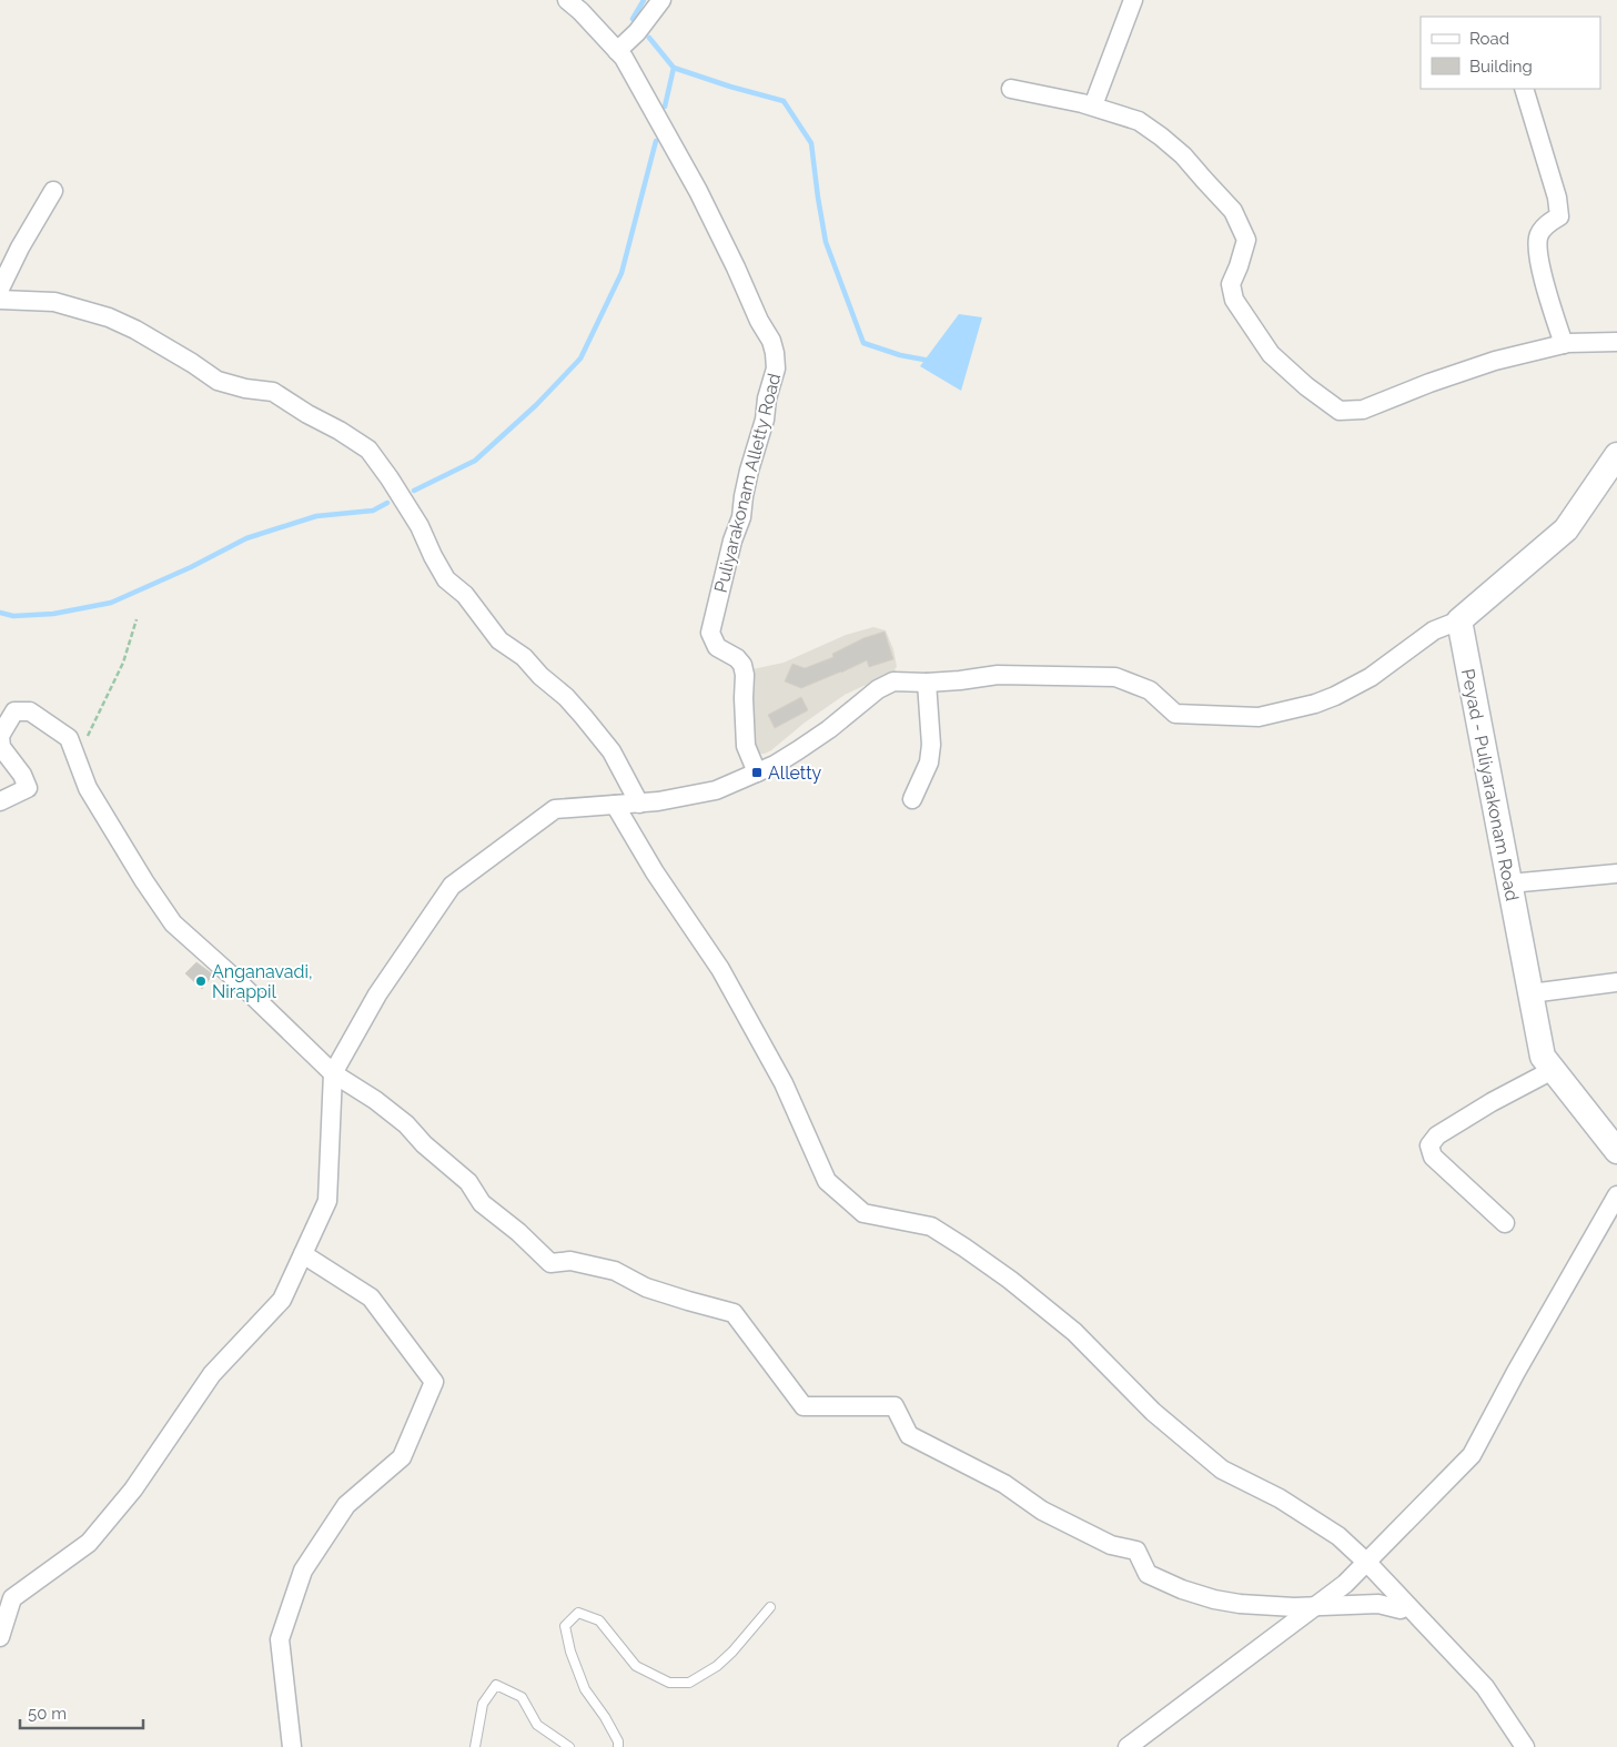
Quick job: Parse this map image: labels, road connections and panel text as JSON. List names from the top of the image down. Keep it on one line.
{"streets":{"main road":["Peyad - Puliyarakonam Road"],"street":["Puliyarakonam Alletty Road"]},"places":{"transit":["Alletty"],"other":["Anganavadi, Nirappil"]},"legend":["Road","Building"],"scale_bar":"50 m"}
